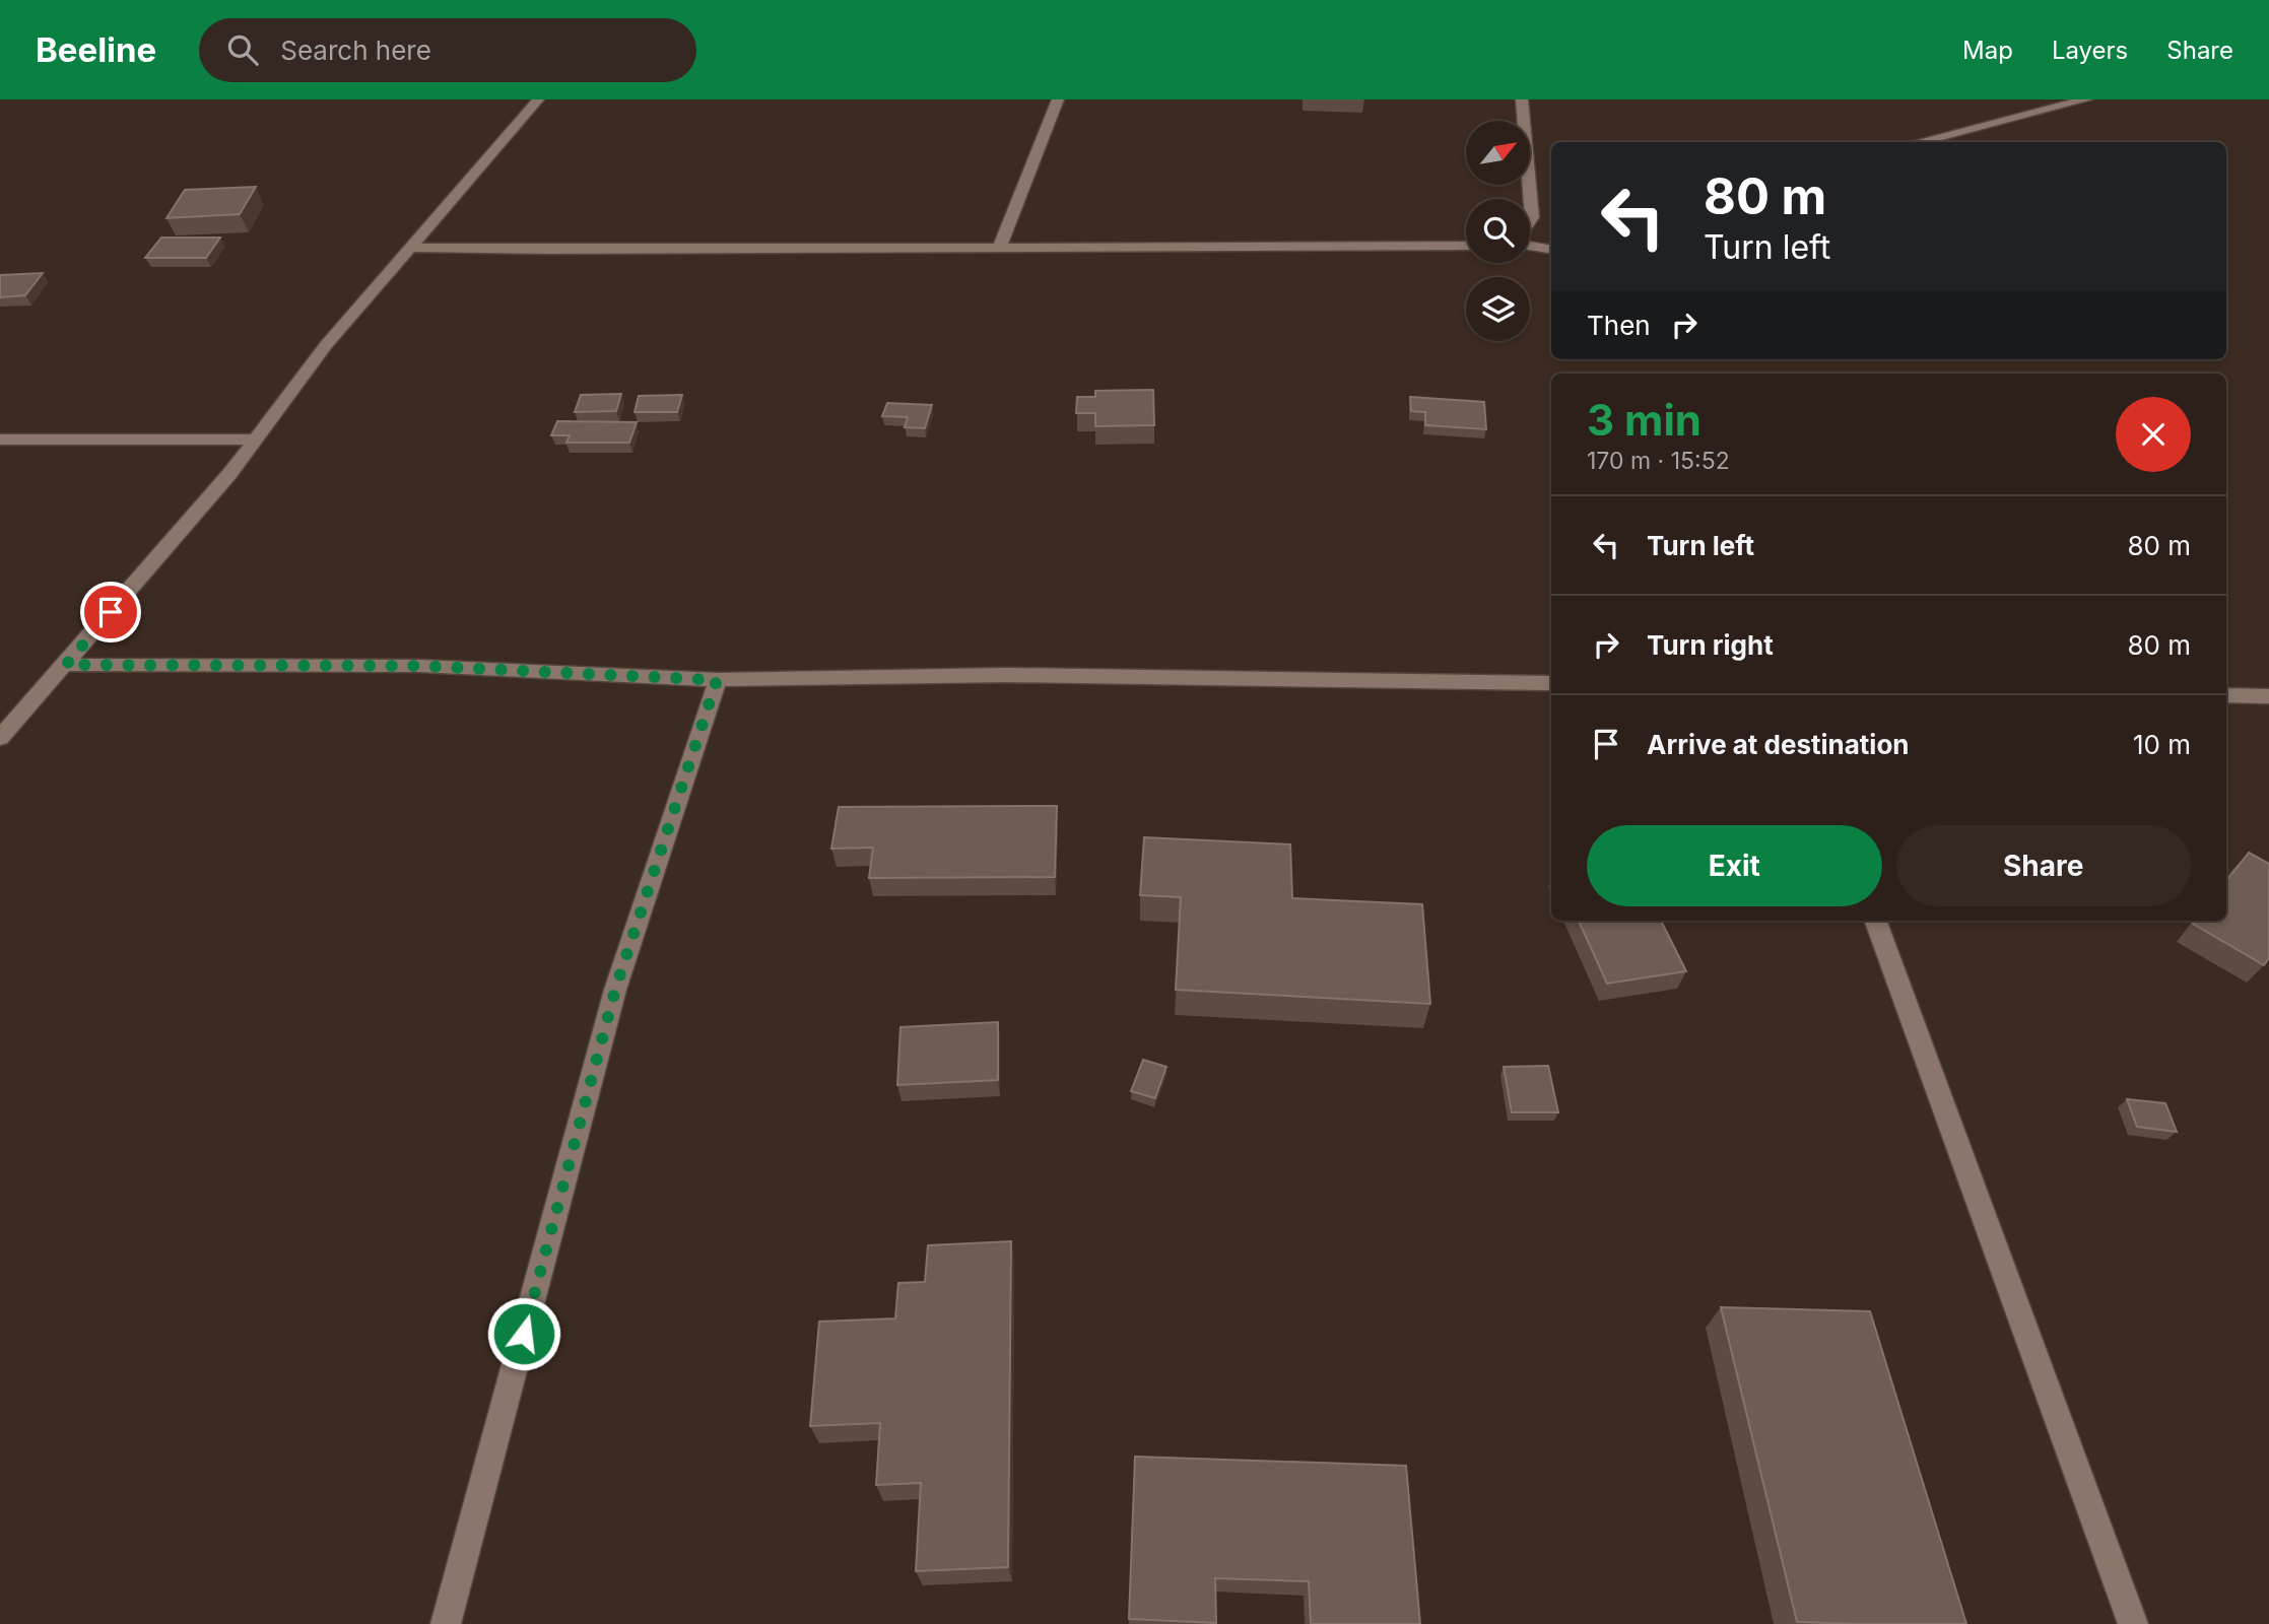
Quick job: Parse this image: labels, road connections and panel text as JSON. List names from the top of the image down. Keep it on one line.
{"north":"top right","page":{"header":"Beeline","search":"Search here","nav":["Map","Layers","Share"],"turn":["80 m","Turn left"],"then":"Then","heading":["3 min","170 m · 15:52"],"list":[{"name":"Turn left","value":"80 m"},{"name":"Turn right","value":"80 m"},{"name":"Arrive at destination","value":"10 m"}],"buttons":["Exit","Share"]}}
